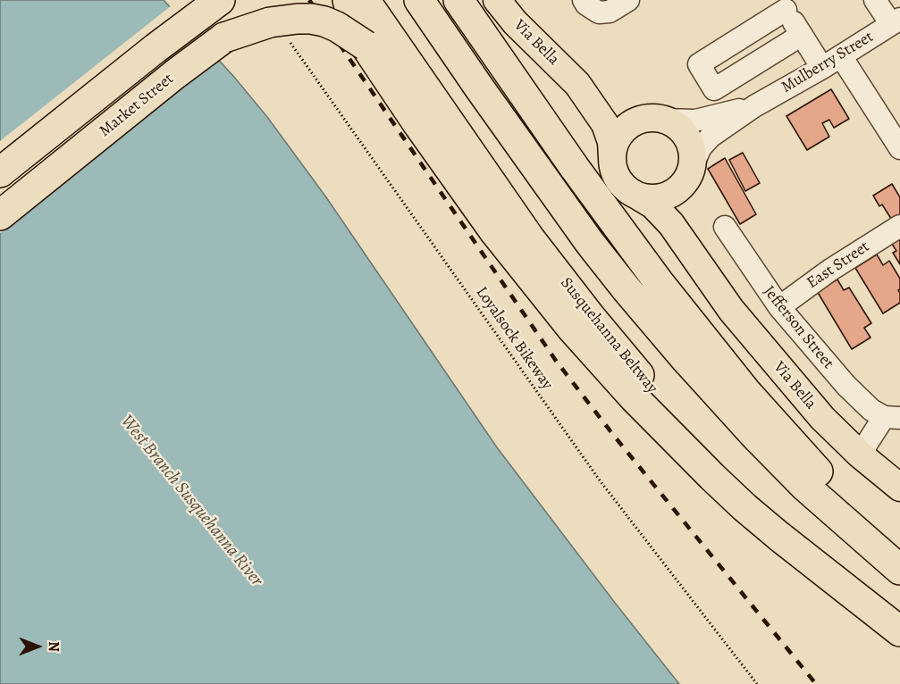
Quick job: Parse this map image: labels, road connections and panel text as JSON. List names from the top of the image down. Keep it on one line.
{"streets":{"highway":["Market Street","Susquehanna Beltway"],"main road":["Via Bella"],"street":["Mulberry Street","East Street","Jefferson Street"],"path":["Loyalsock Bikeway"]},"crossings":[["Via Bella","Mulberry Street"],["East Street","Jefferson Street"]],"water":["West Branch Susquehanna River"],"north":"right"}
